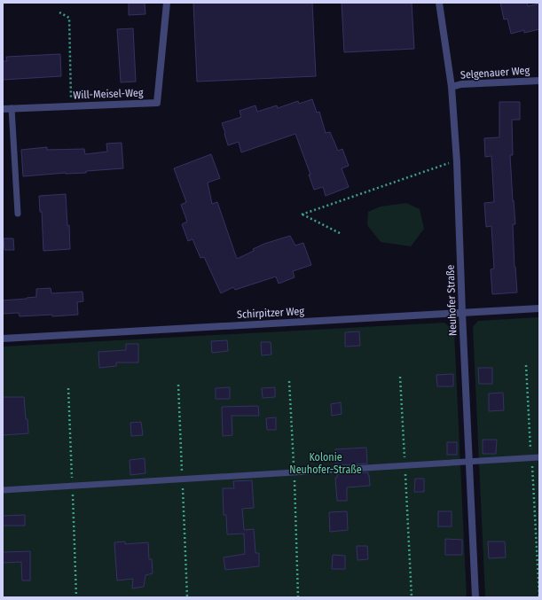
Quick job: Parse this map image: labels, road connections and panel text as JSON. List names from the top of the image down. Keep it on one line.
{"streets":{"street":["Selgenauer Weg","Will-Meisel-Weg","Neuhofer Straße","Schirpitzer Weg"]},"crossings":[["Selgenauer Weg","Neuhofer Straße"],["Neuhofer Straße","Schirpitzer Weg"]],"parks":["Kolonie Neuhofer-Straße"]}
